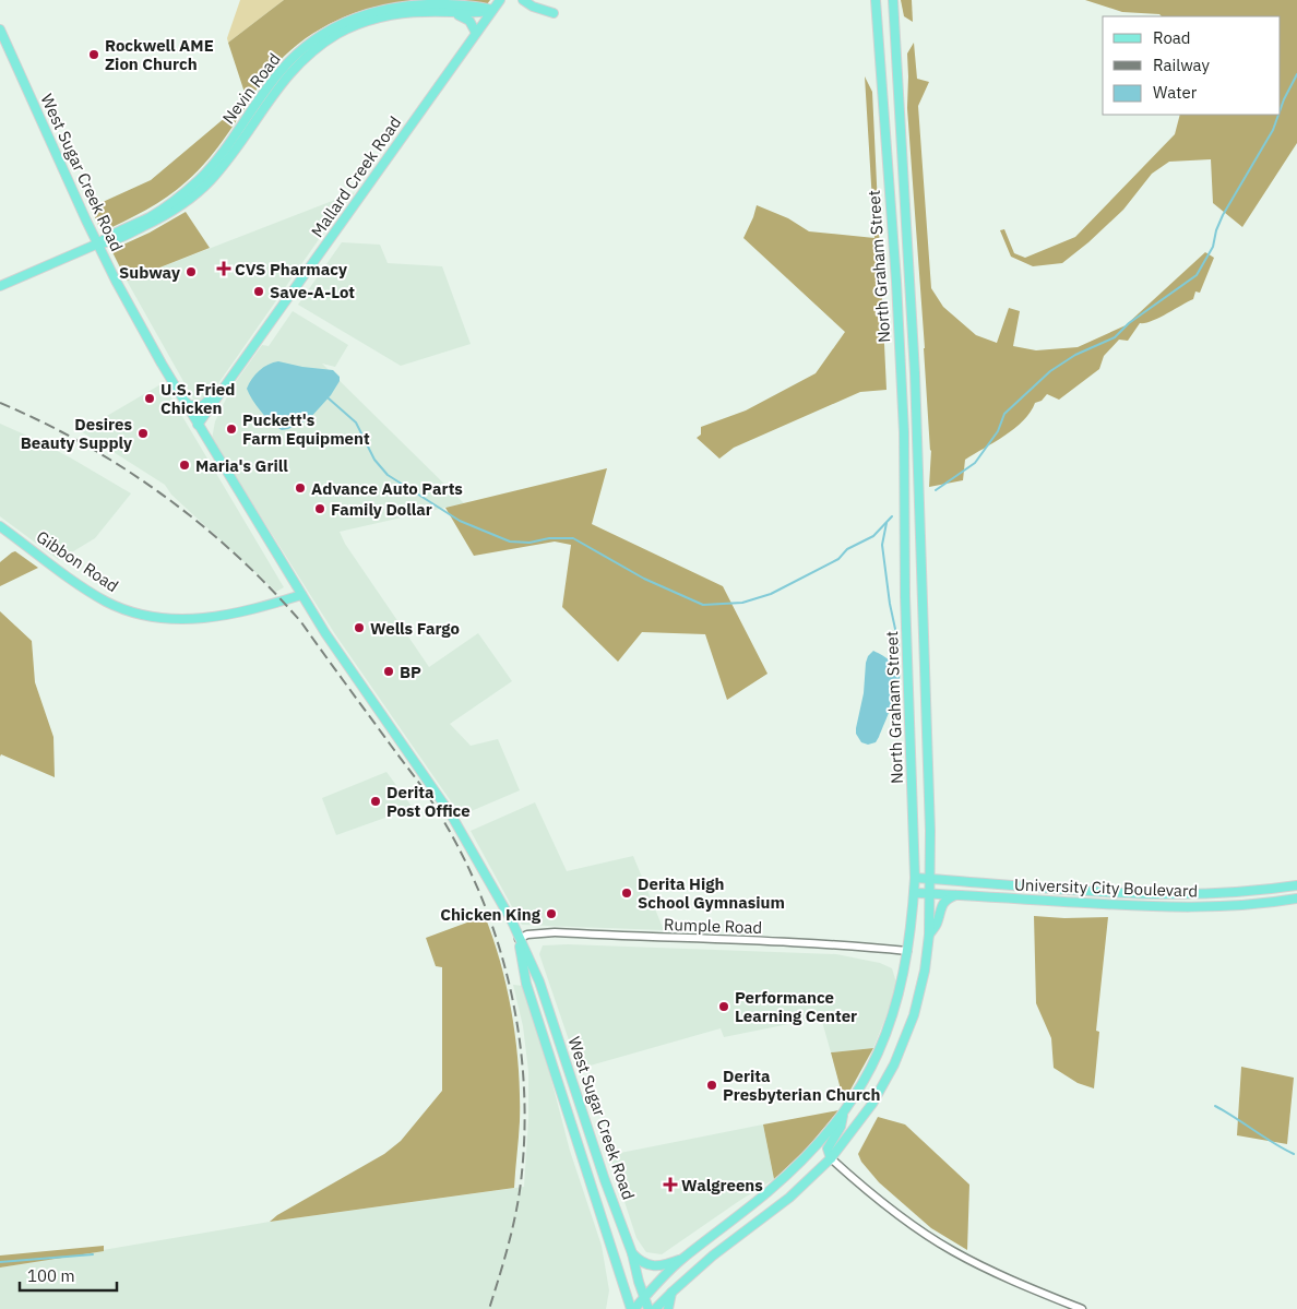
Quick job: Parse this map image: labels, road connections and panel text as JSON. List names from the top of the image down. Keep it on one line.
{"streets":{"main road":["Nevin Road","West Sugar Creek Road","Mallard Creek Road","North Graham Street","Gibbon Road","University City Boulevard"],"street":["Rumple Road"]},"crossings":[["Nevin Road","West Sugar Creek Road"],["Nevin Road","Mallard Creek Road"],["West Sugar Creek Road","Mallard Creek Road"],["West Sugar Creek Road","North Graham Street"],["West Sugar Creek Road","Gibbon Road"],["West Sugar Creek Road","Rumple Road"],["North Graham Street","University City Boulevard"],["North Graham Street","Rumple Road"]],"places":{"other":["Rockwell AME Zion Church","Subway","Save-A-Lot","U.S. Fried Chicken","Puckett's Farm Equipment","Desires Beauty Supply","Maria's Grill","Advance Auto Parts","Family Dollar","Wells Fargo","BP","Derita Post Office","Derita High School Gymnasium","Chicken King","Performance Learning Center","Derita Presbyterian Church"],"health":["CVS Pharmacy","Walgreens"]},"legend":["Road","Railway","Water"],"scale_bar":"100 m"}
